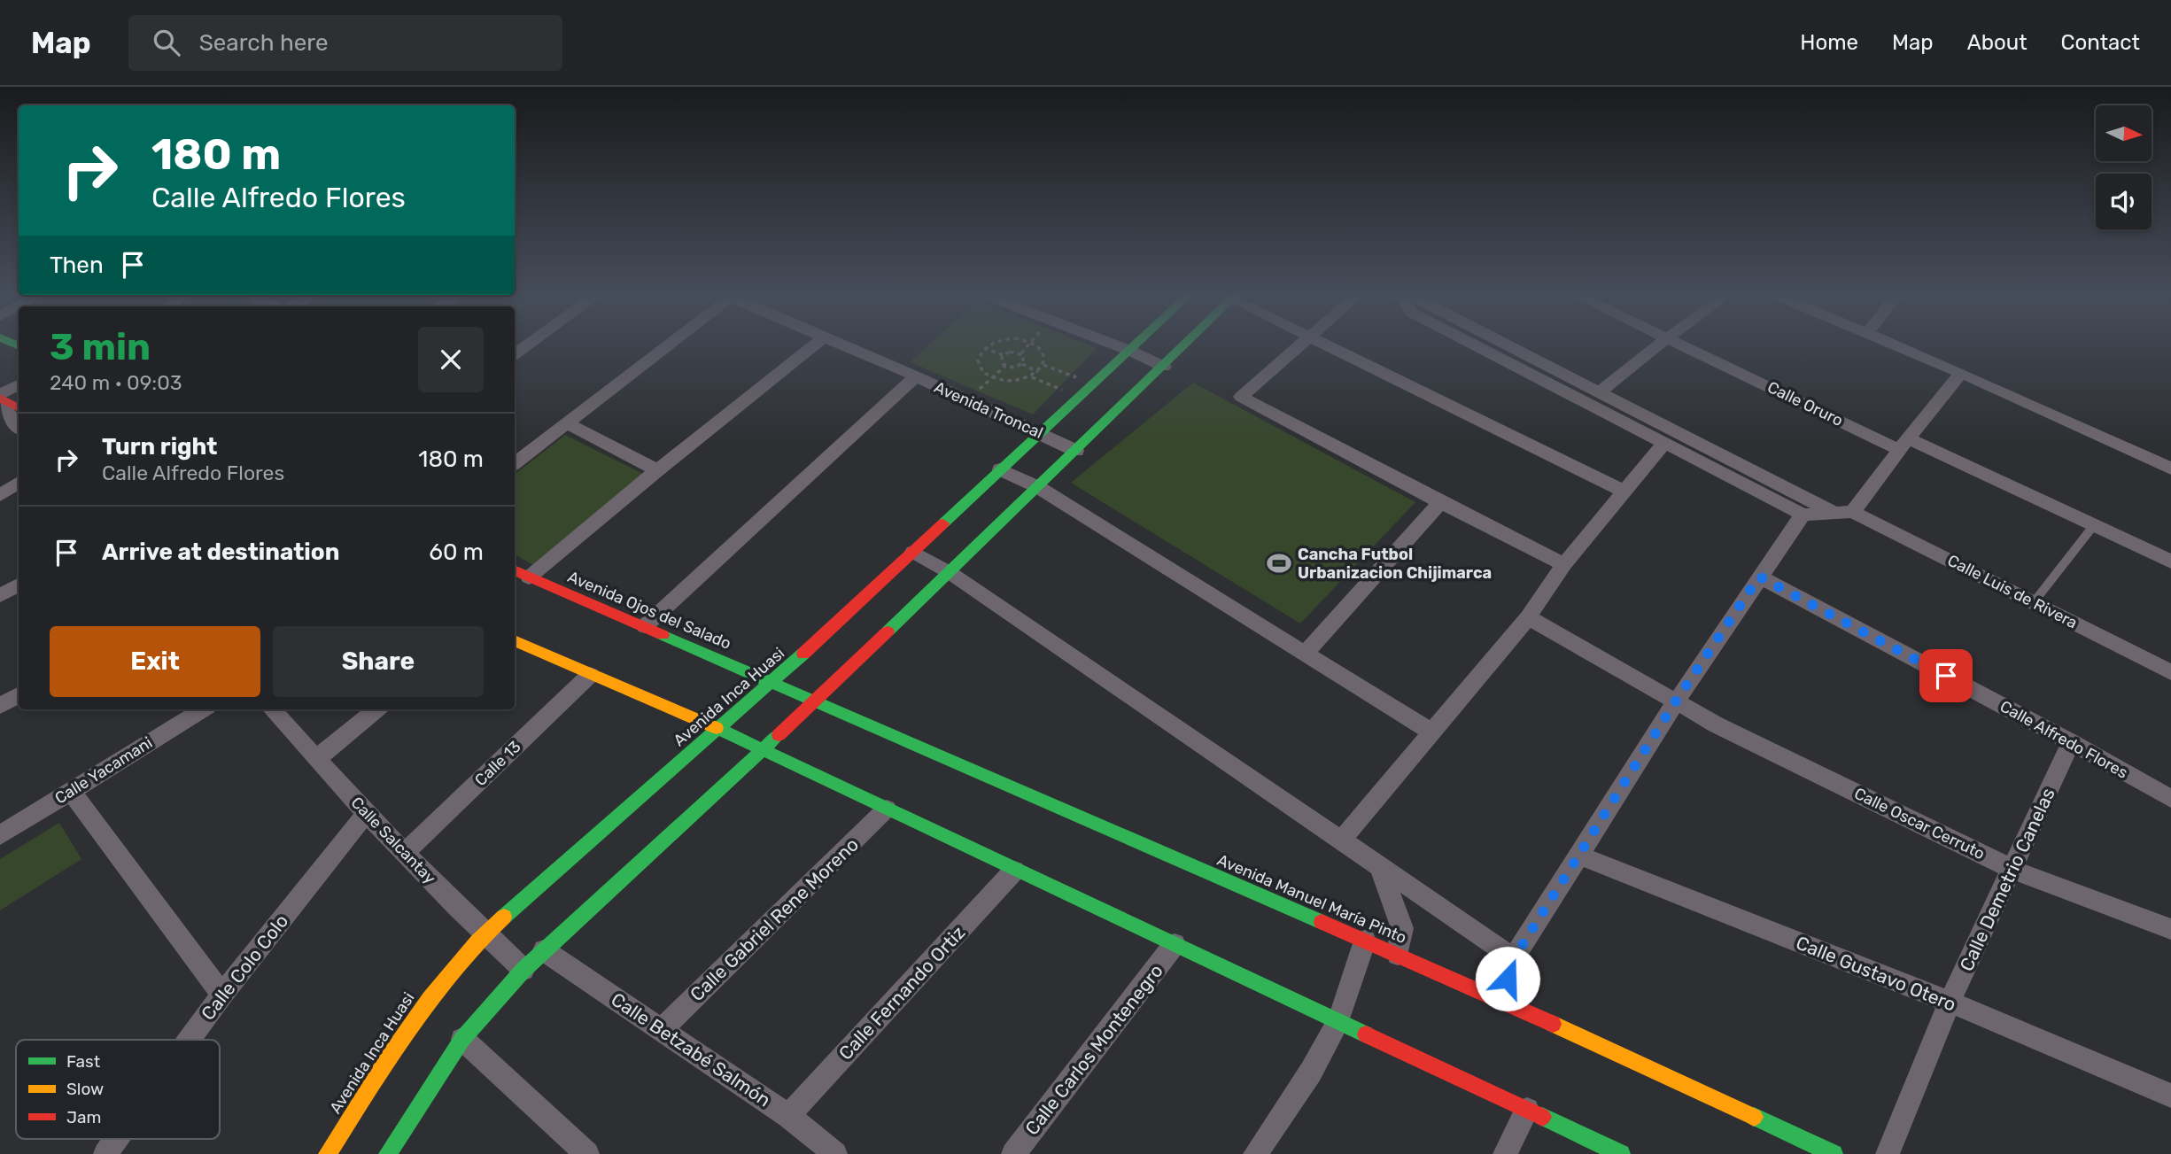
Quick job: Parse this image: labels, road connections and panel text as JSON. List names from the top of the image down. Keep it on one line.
{"streets":{"street":["Calle Oruro","Avenida Troncal","Calle Luis de Rivera","Avenida Ojos del Salado","Avenida Inca Huasi","Calle Alfredo Flores","Calle 13","Calle Yacamani","Calle Oscar Cerruto","Calle Salcantay","Calle Demetrio Canelas","Avenida Manuel María Pinto","Calle Gabriel Rene Moreno","Calle Colo Colo","Calle Gustavo Otero","Calle Fernando Ortiz","Calle Betzabé Salmón","Calle Carlos Montenegro"]},"crossings":[["Avenida Troncal","Avenida Inca Huasi"],["Avenida Ojos del Salado","Avenida Inca Huasi"],["Avenida Ojos del Salado","Avenida Manuel María Pinto"],["Avenida Inca Huasi","Calle Salcantay"],["Avenida Inca Huasi","Avenida Manuel María Pinto"],["Calle Alfredo Flores","Calle Demetrio Canelas"],["Calle 13","Calle Salcantay"],["Calle Oscar Cerruto","Calle Demetrio Canelas"],["Calle Salcantay","Calle Colo Colo"],["Calle Demetrio Canelas","Calle Gustavo Otero"],["Calle Gabriel Rene Moreno","Calle Betzabé Salmón"],["Calle Fernando Ortiz","Calle Betzabé Salmón"]],"places":{"sports":["Cancha Futbol Urbanizacion Chijimarca"]},"legend":["Fast","Slow","Jam"],"north":"right","page":{"header":"Map","search":"Search here","nav":["Home","Map","About","Contact"],"turn":["180 m","Calle Alfredo Flores"],"then":"Then","heading":["3 min","240 m · 09:03"],"list":[{"name":"Turn right","note":"Calle Alfredo Flores","value":"180 m"},{"name":"Arrive at destination","value":"60 m"}],"buttons":["Exit","Share"]}}
